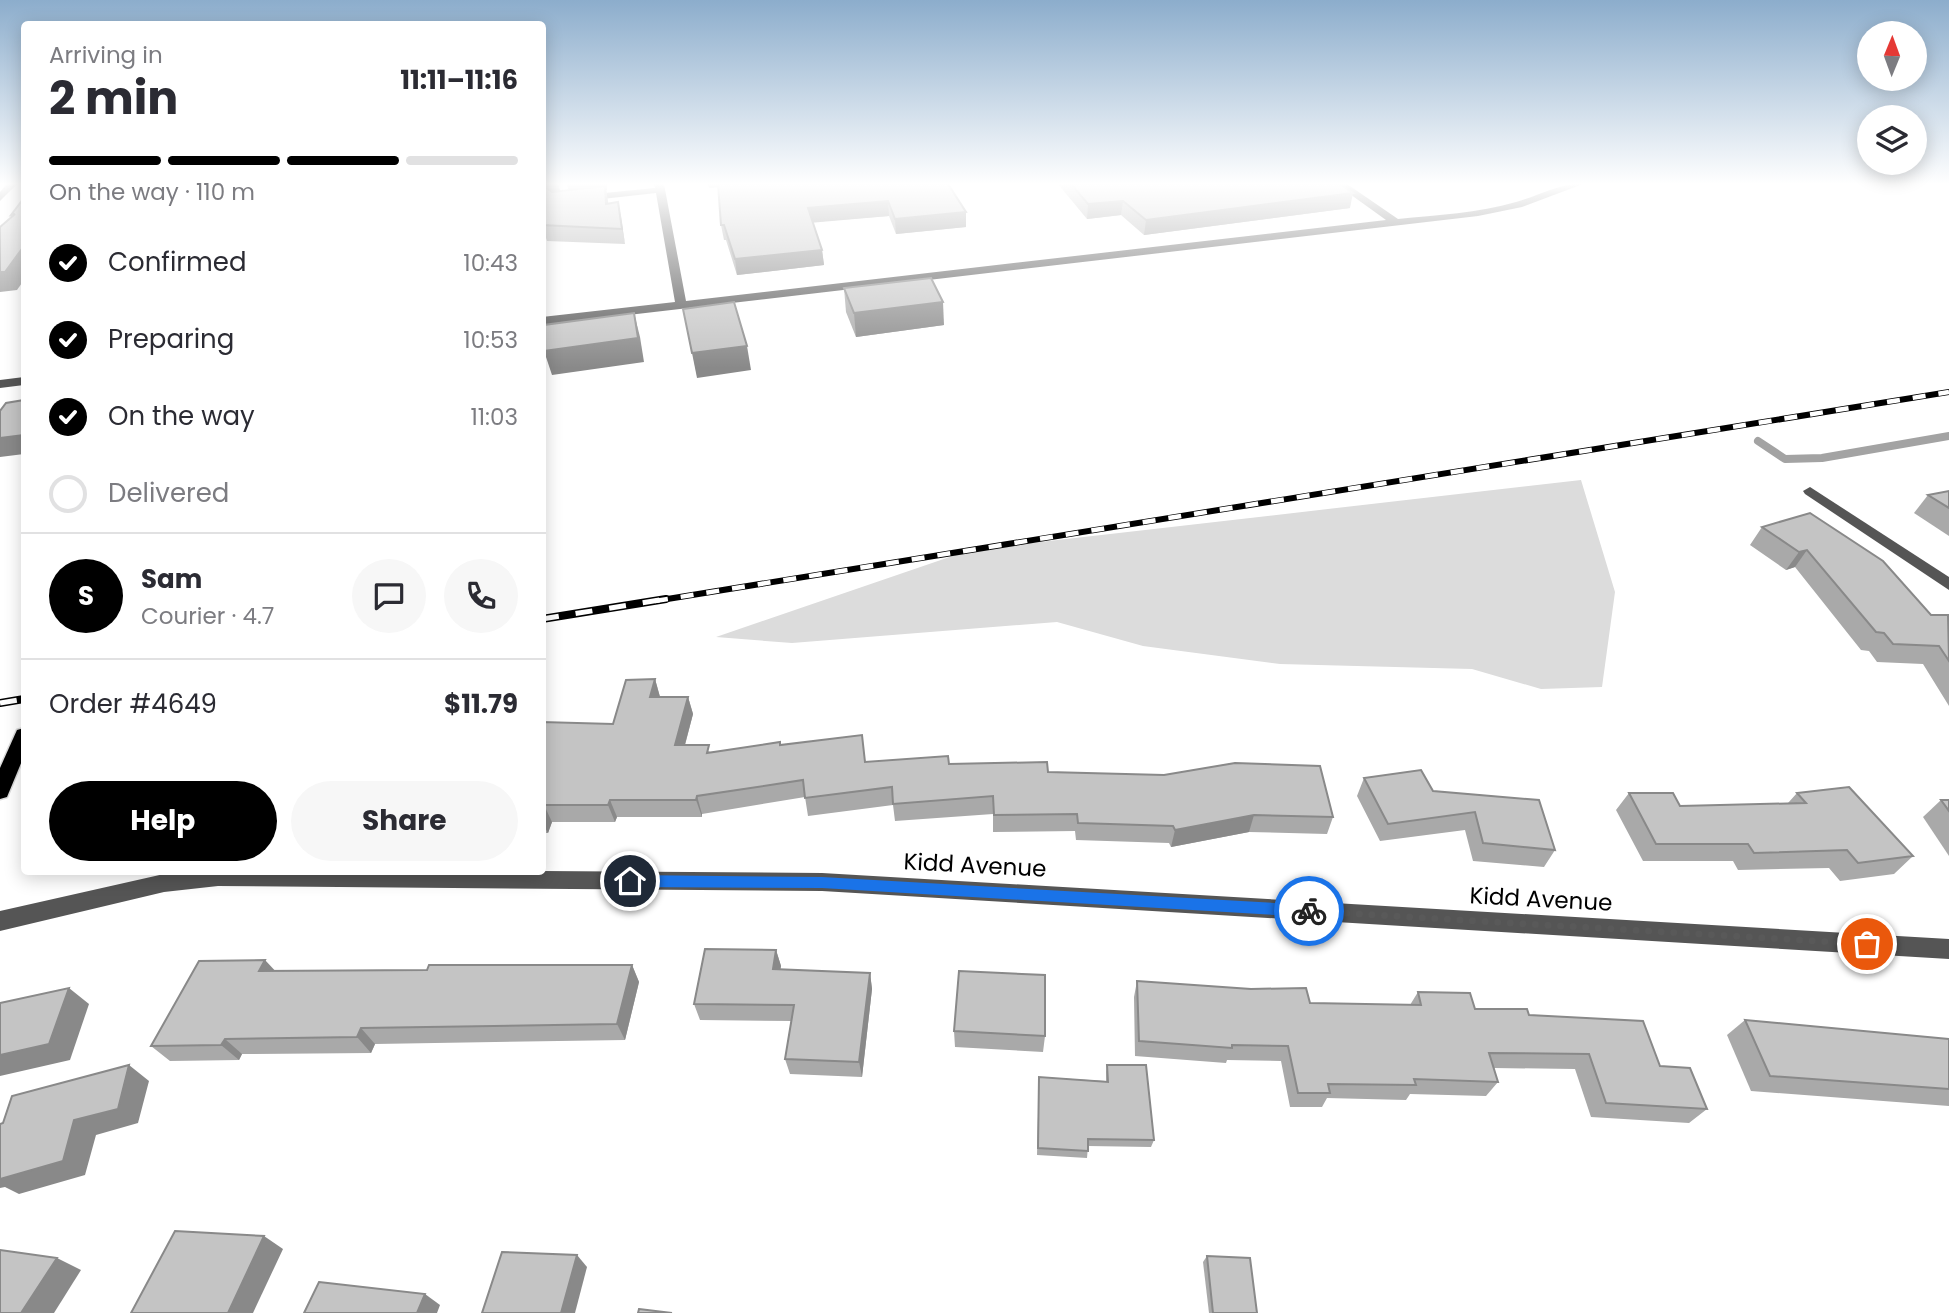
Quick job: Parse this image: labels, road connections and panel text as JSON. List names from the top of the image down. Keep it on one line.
{"streets":{"street":["Kidd Avenue"]},"north":"top","page":{"heading":["2 min","Arriving in","11:11–11:16"],"panel":["Sam","Courier · 4.7","Order #4649","$11.79"],"bar":"On the way · 110 m","list":[["Confirmed","10:43"],["Preparing","10:53"],["On the way","11:03"],"Delivered"],"round":"S","buttons":["Help","Share"]}}
